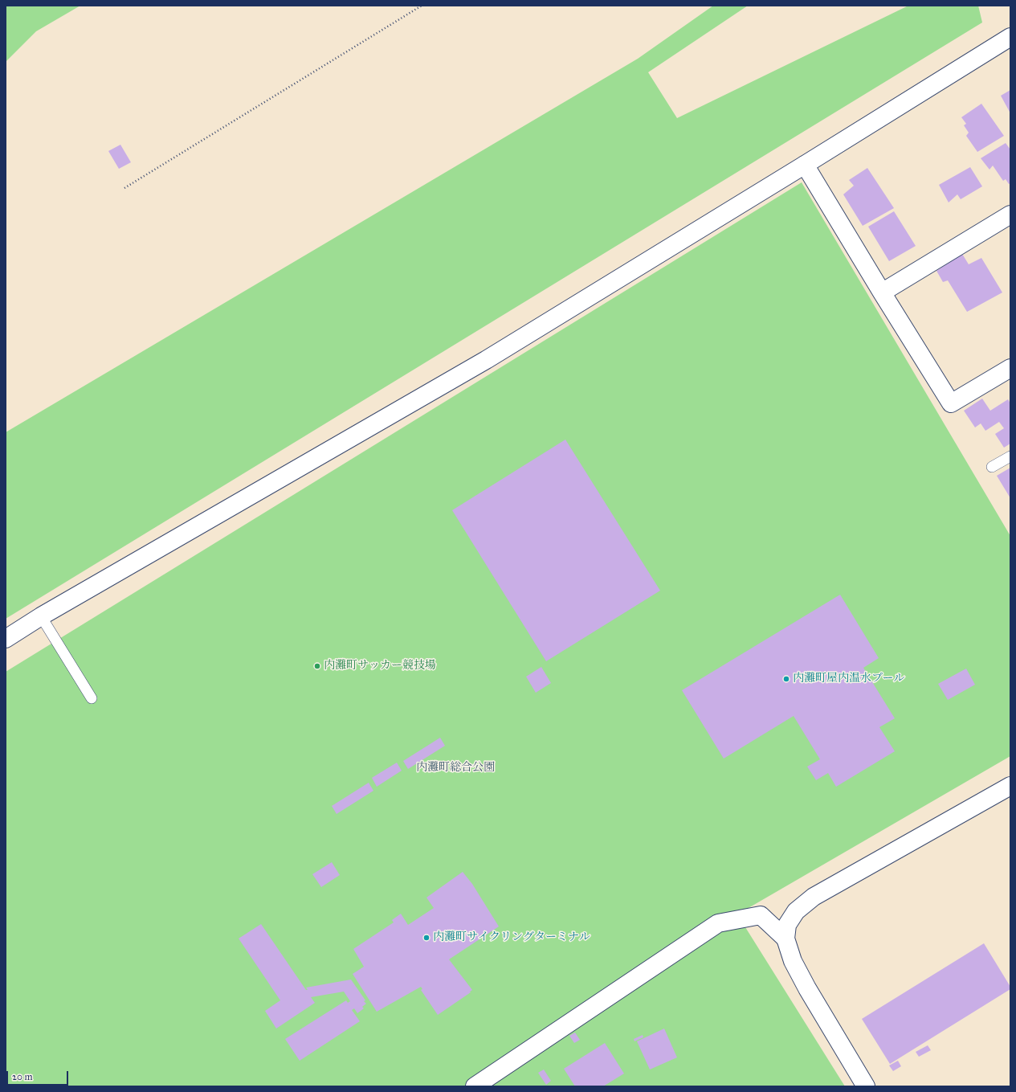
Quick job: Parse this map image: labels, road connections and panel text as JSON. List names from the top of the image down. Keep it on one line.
{"parks":["内灘町総合公園"],"places":["内灘町サッカー競技場","内灘町屋内温水プール","内灘町サイクリングターミナル"],"scale_bar":"20 m"}
